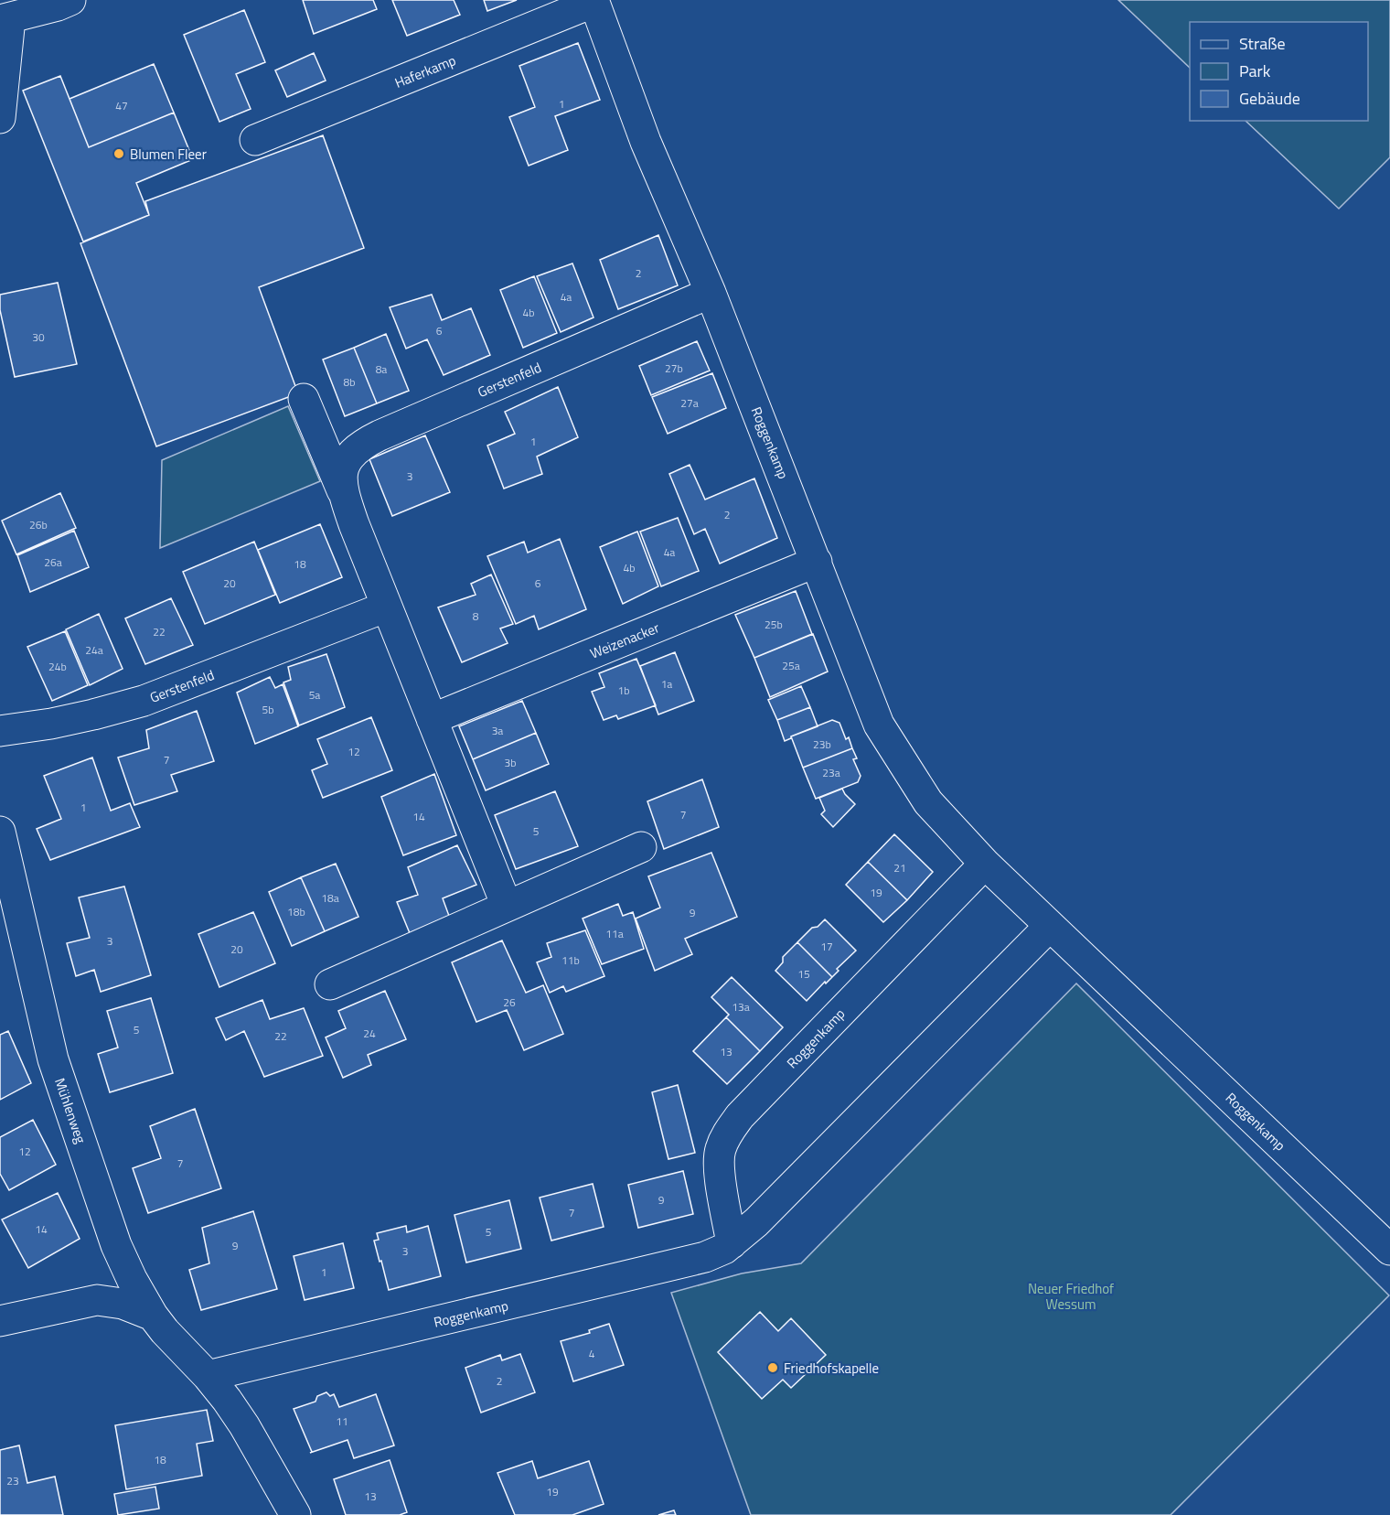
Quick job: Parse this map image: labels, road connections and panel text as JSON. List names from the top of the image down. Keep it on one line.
{"streets":{"street":["Haferkamp","Gerstenfeld","Roggenkamp","Weizenacker","Mühlenweg"]},"crossings":[["Haferkamp","Roggenkamp"],["Gerstenfeld","Roggenkamp"],["Gerstenfeld","Weizenacker"],["Roggenkamp","Weizenacker"],["Roggenkamp","Mühlenweg"]],"parks":["Neuer Friedhof Wessum"],"places":["Blumen Fleer","Friedhofskapelle"],"house_numbers":["1","47","2","4a","4b","6","30","27b","8a","8b","27a","1","3","2","26b","4a","26a","18","4b","20","6","8","25b","22","24a","25a","24b","1a","1b","5a","5b","3a","23b","12","7","3b","23a","1","7","14","5","21","19","18a","18b","9","11a","3","17","20","11b","15","26","13a","5","24","22","13","12","7","9","7","14","5","9","3","1","4","2","11","18","23","19","13"],"legend":["Straße","Park","Gebäude"]}
